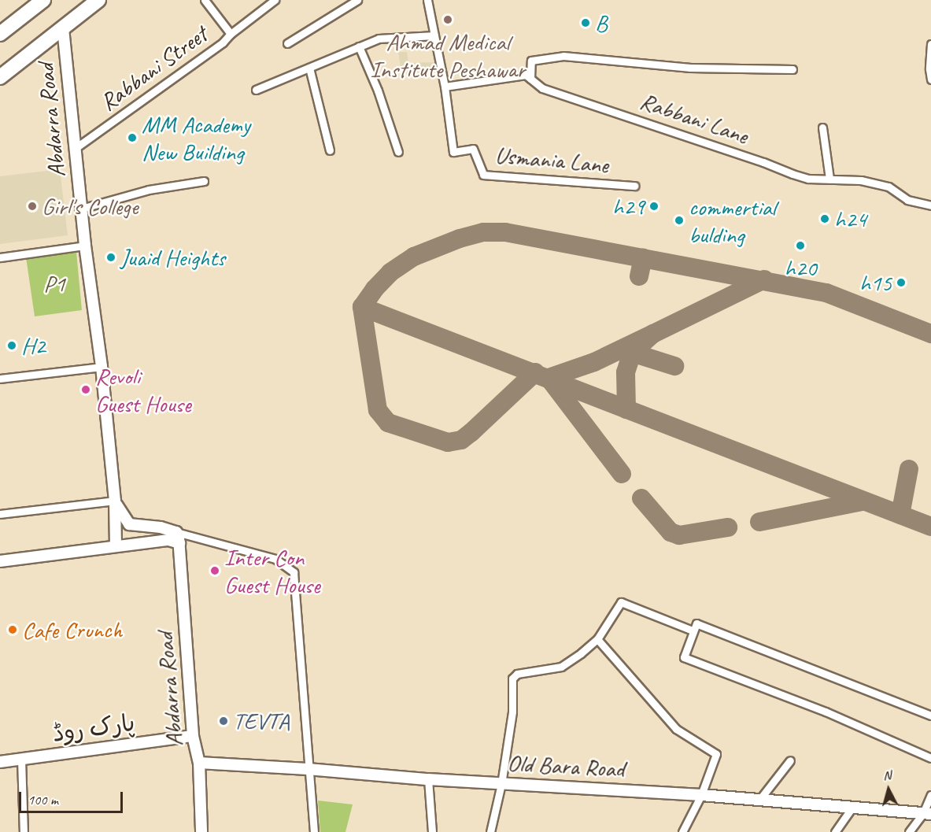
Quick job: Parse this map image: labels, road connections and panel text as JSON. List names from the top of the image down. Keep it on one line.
{"streets":{"street":["Rabbani Street","Rabbani Lane","Abdarra Road","Usmania Lane","پارک روڈ","Old Bara Road"]},"crossings":[["Rabbani Street","Abdarra Road"],["Rabbani Lane","Usmania Lane"],["Abdarra Road","پارک روڈ"],["Abdarra Road","Old Bara Road"]],"parks":["P1"],"places":["Ahmad Medical Institute Peshawar","B","MM Academy New Building","Girl's College","h29","h24","commertial bulding","h20","Juaid Heights","h15","H2","Revoli Guest House","Inter Con Guest House","Cafe Crunch","TEVTA"],"scale_bar":"100 m","north":"top"}
